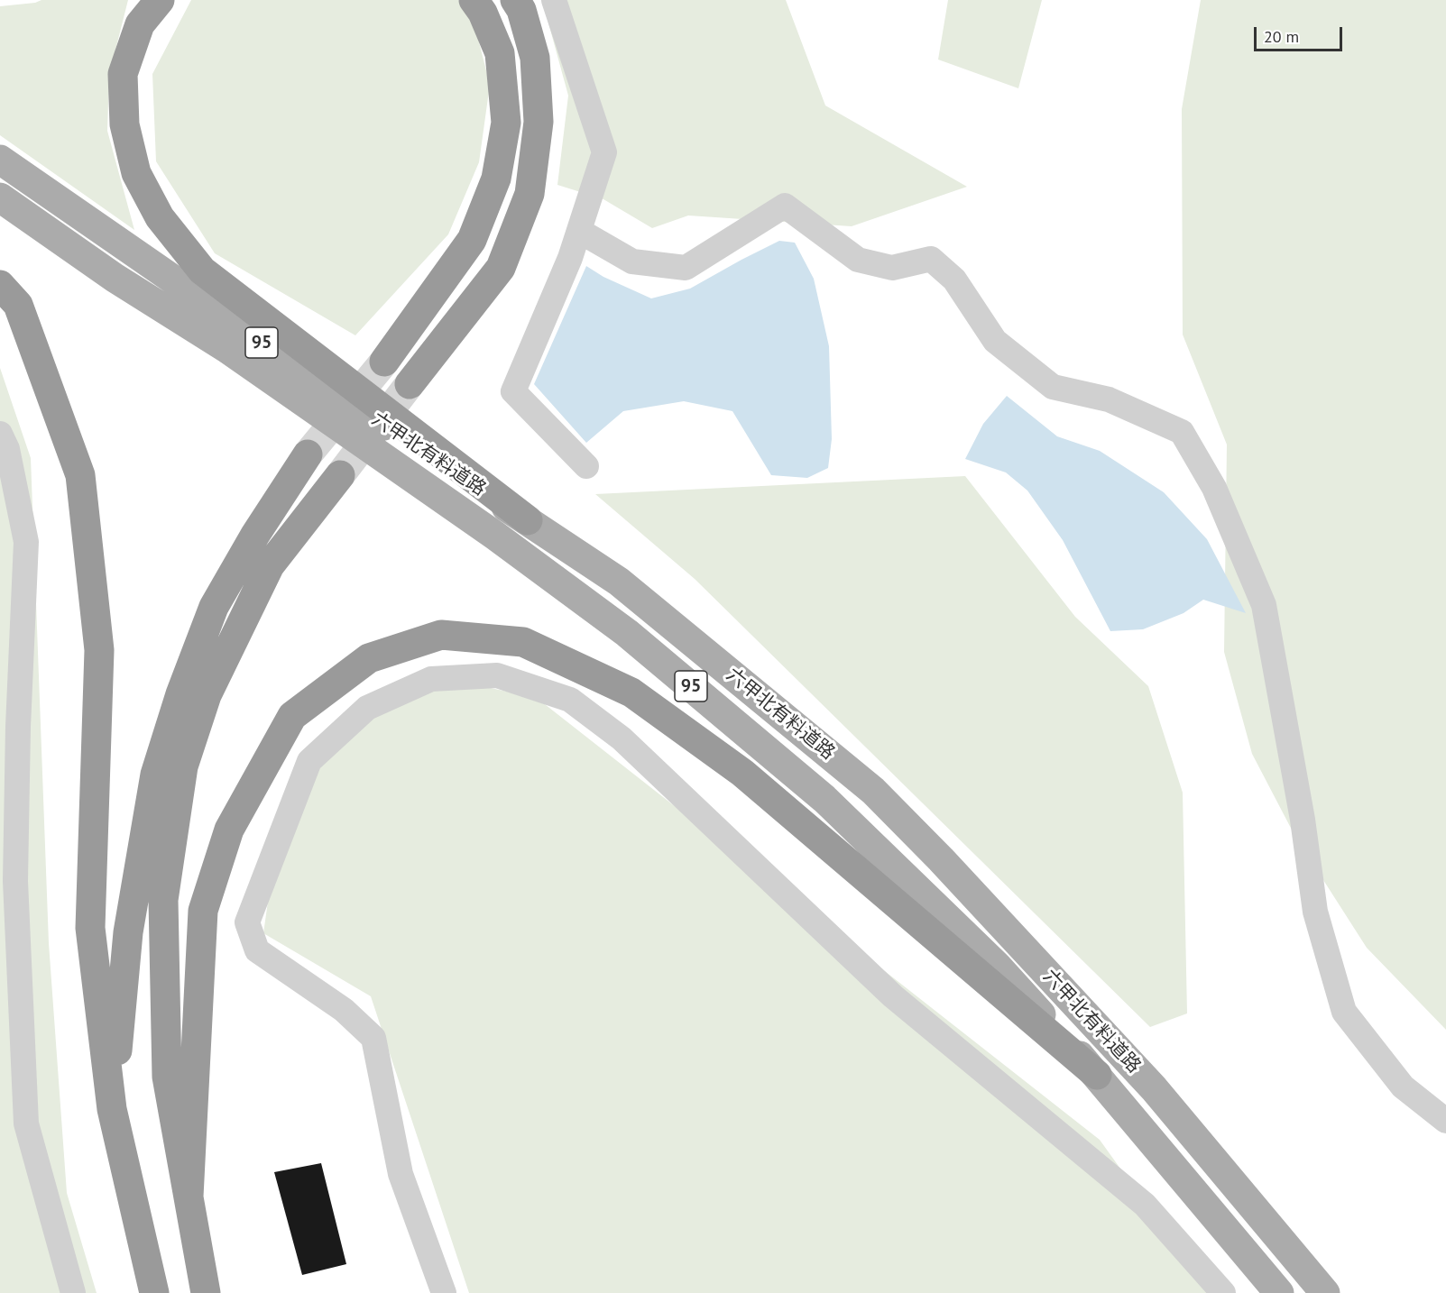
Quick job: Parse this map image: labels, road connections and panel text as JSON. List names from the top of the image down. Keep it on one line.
{"streets":{"main road":["95","六甲北有料道路"]},"scale_bar":"20 m"}
